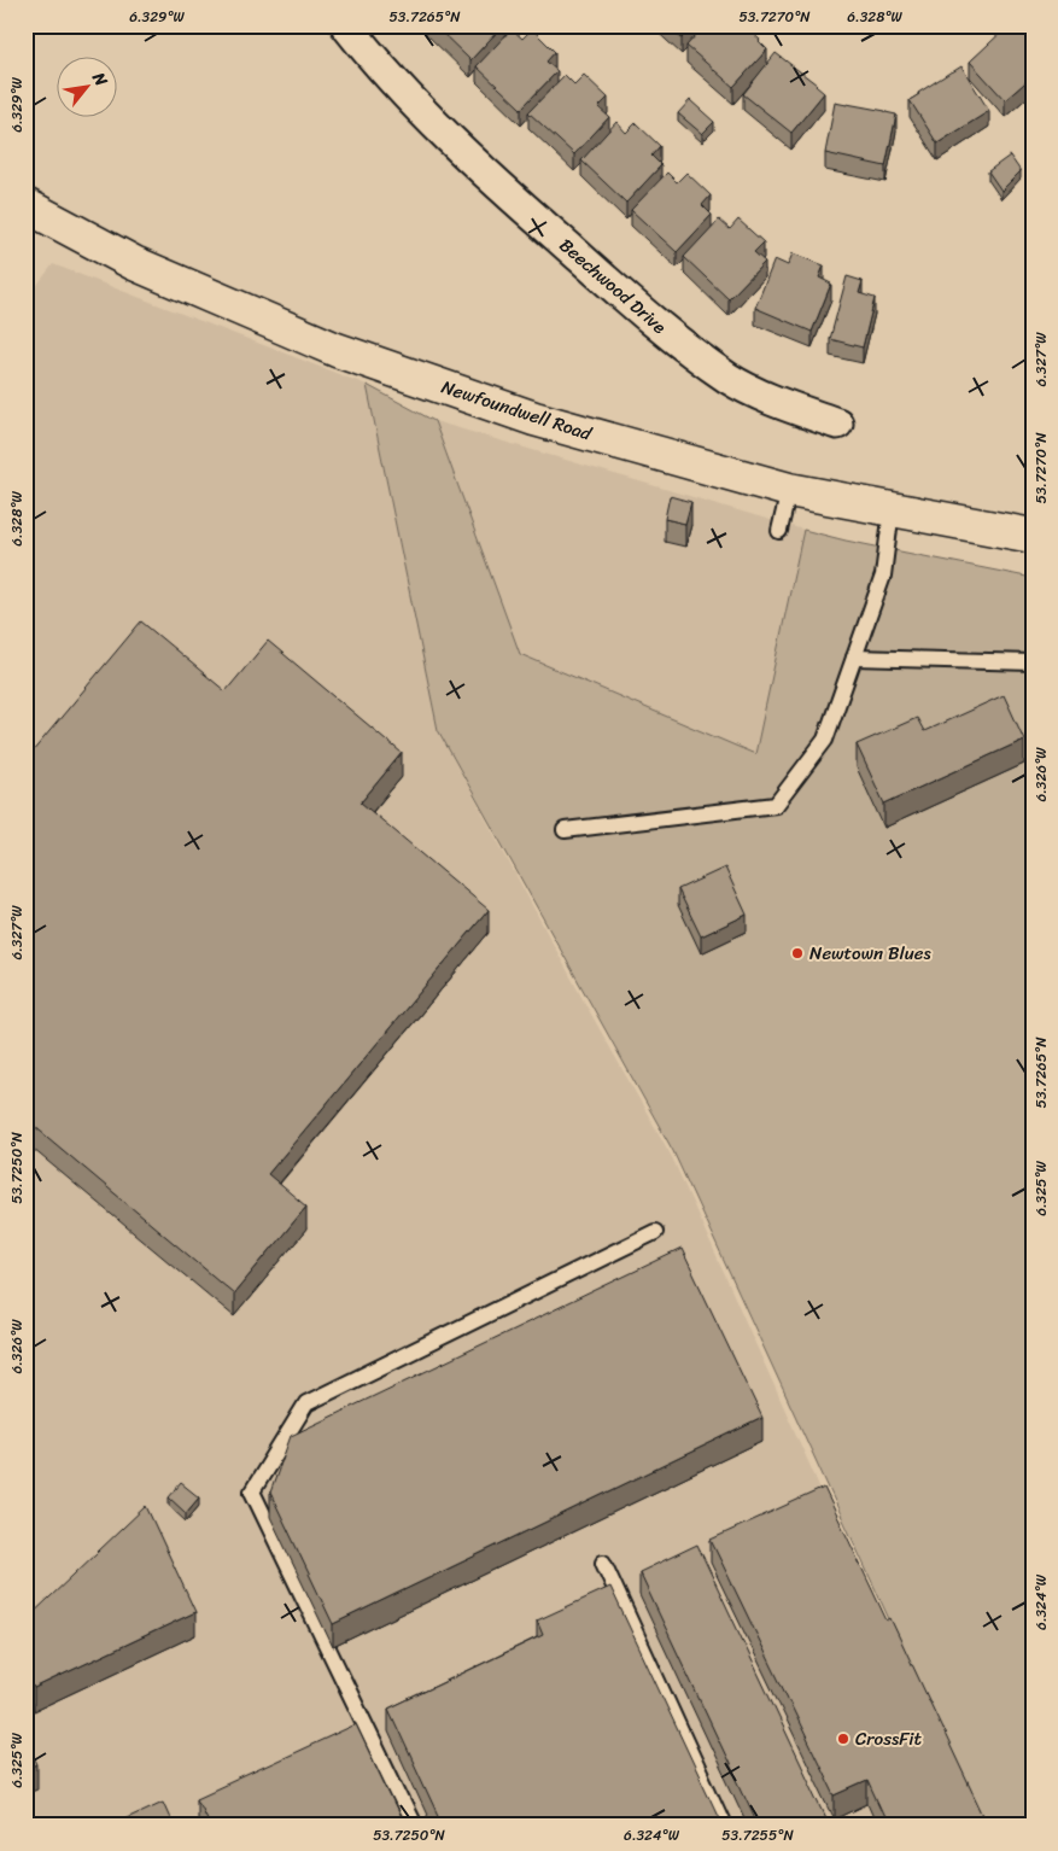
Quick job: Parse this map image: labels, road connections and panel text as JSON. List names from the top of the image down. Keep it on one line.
{"streets":{"main road":["Newfoundwell Road"],"street":["Beechwood Drive"]},"places":["Newtown Blues","CrossFit"],"north":"top right","coordinates":["6.329°W","53.7265°N","53.7270°N","6.328°W","6.327°W","6.326°W","53.7250°N","6.325°W","6.324°W","53.7255°N"]}
